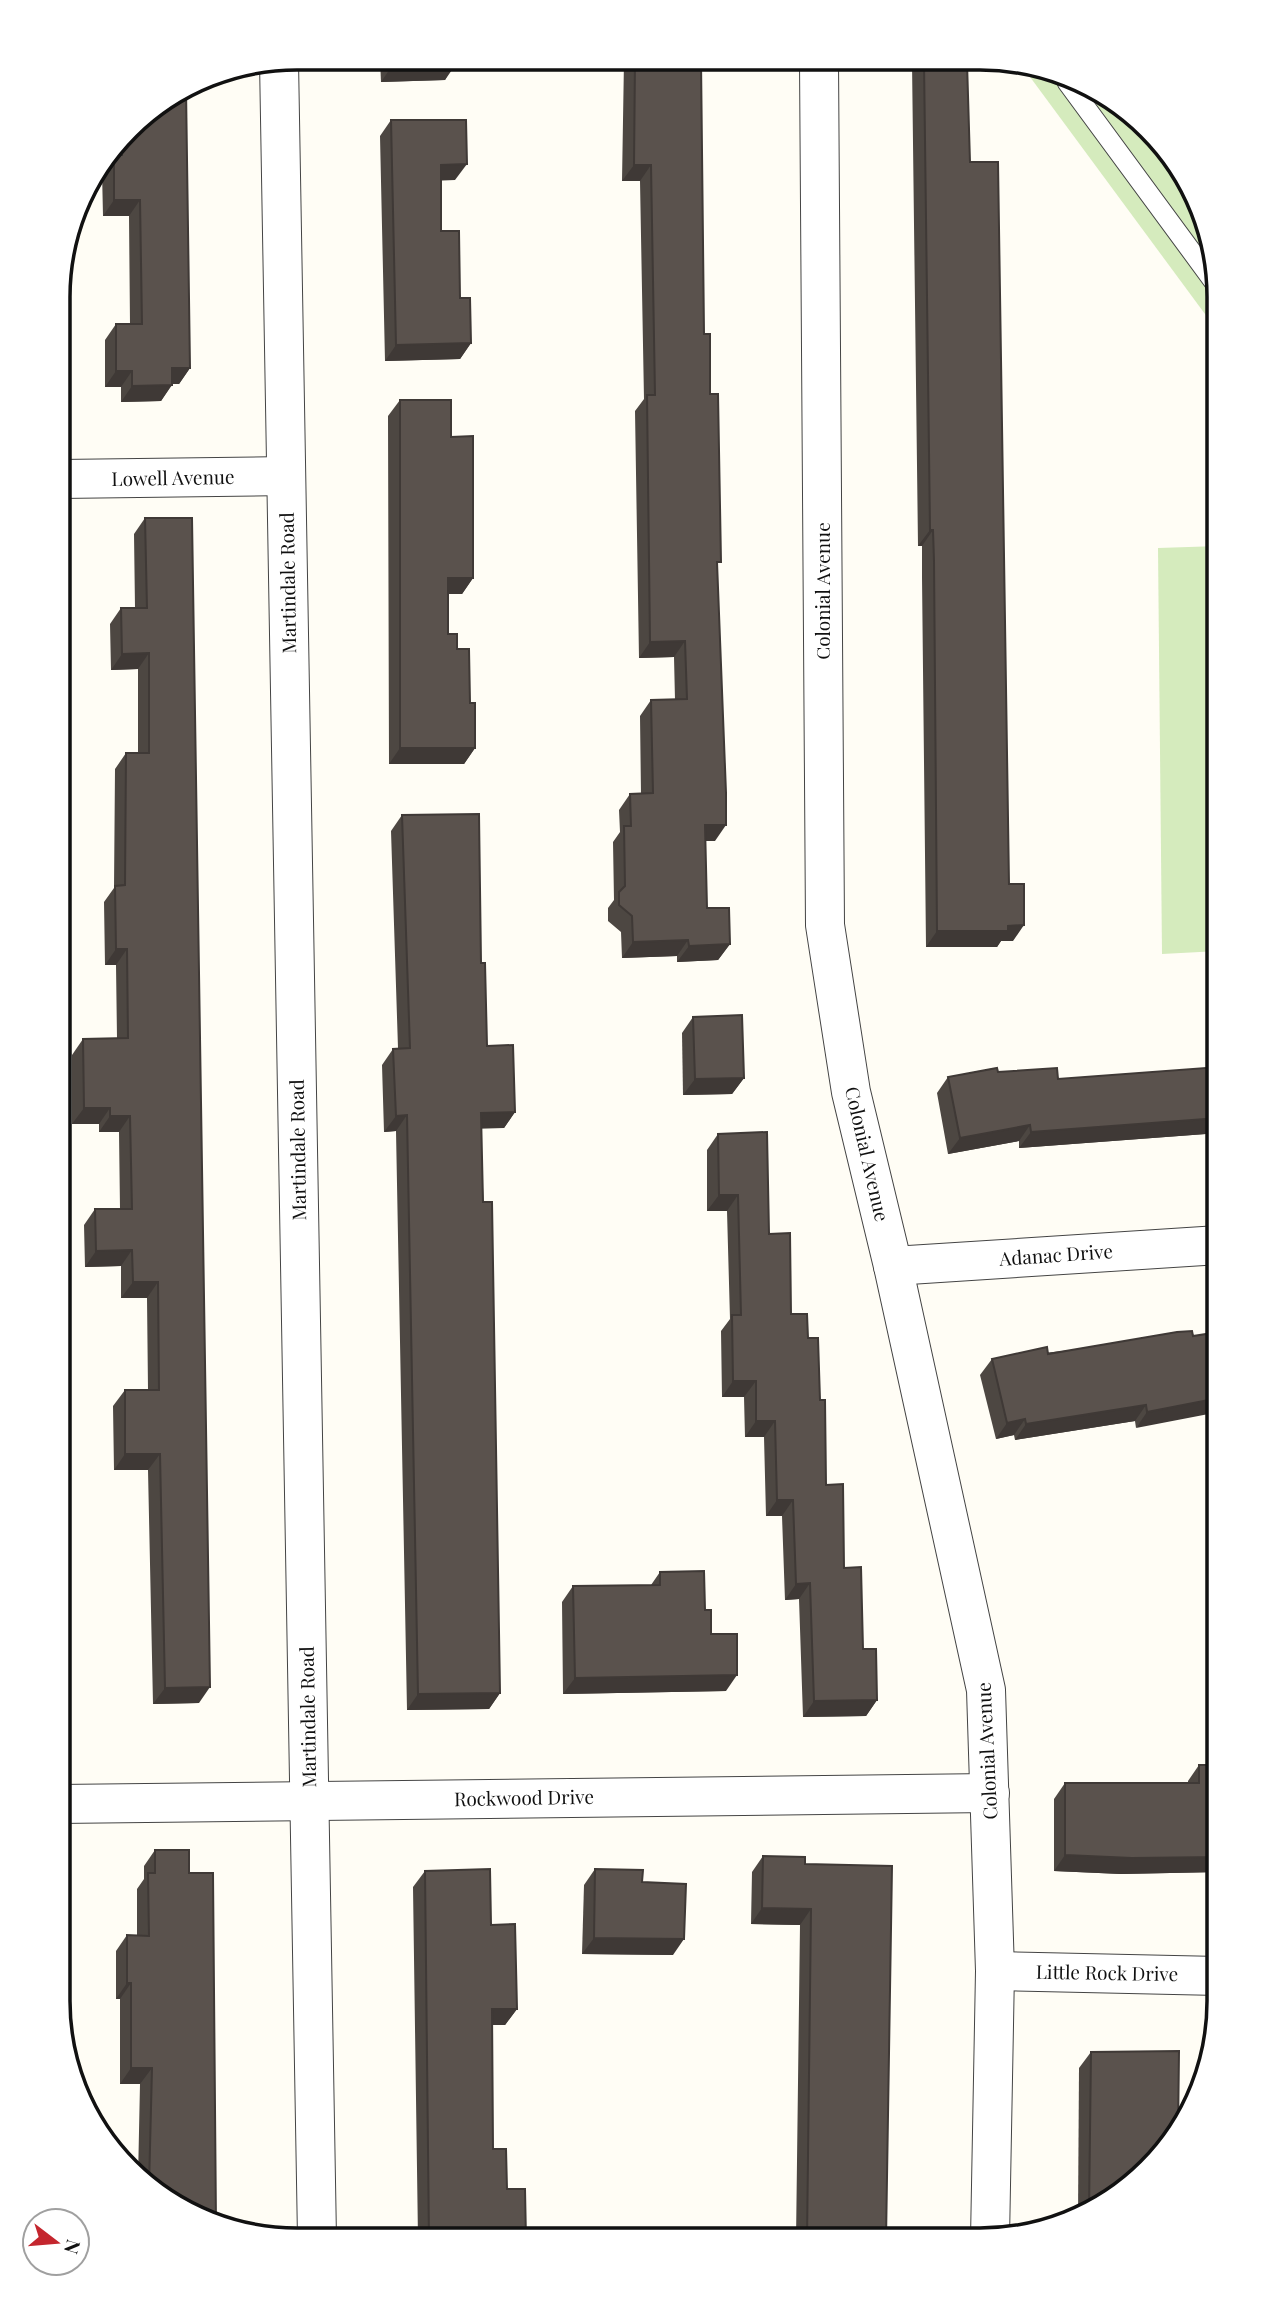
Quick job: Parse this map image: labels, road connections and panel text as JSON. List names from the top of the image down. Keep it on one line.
{"streets":{"street":["Lowell Avenue","Martindale Road","Colonial Avenue","Adanac Drive","Rockwood Drive","Little Rock Drive"]},"crossings":[["Lowell Avenue","Martindale Road"],["Martindale Road","Rockwood Drive"],["Colonial Avenue","Adanac Drive"],["Colonial Avenue","Rockwood Drive"],["Colonial Avenue","Little Rock Drive"]],"north":"right"}
